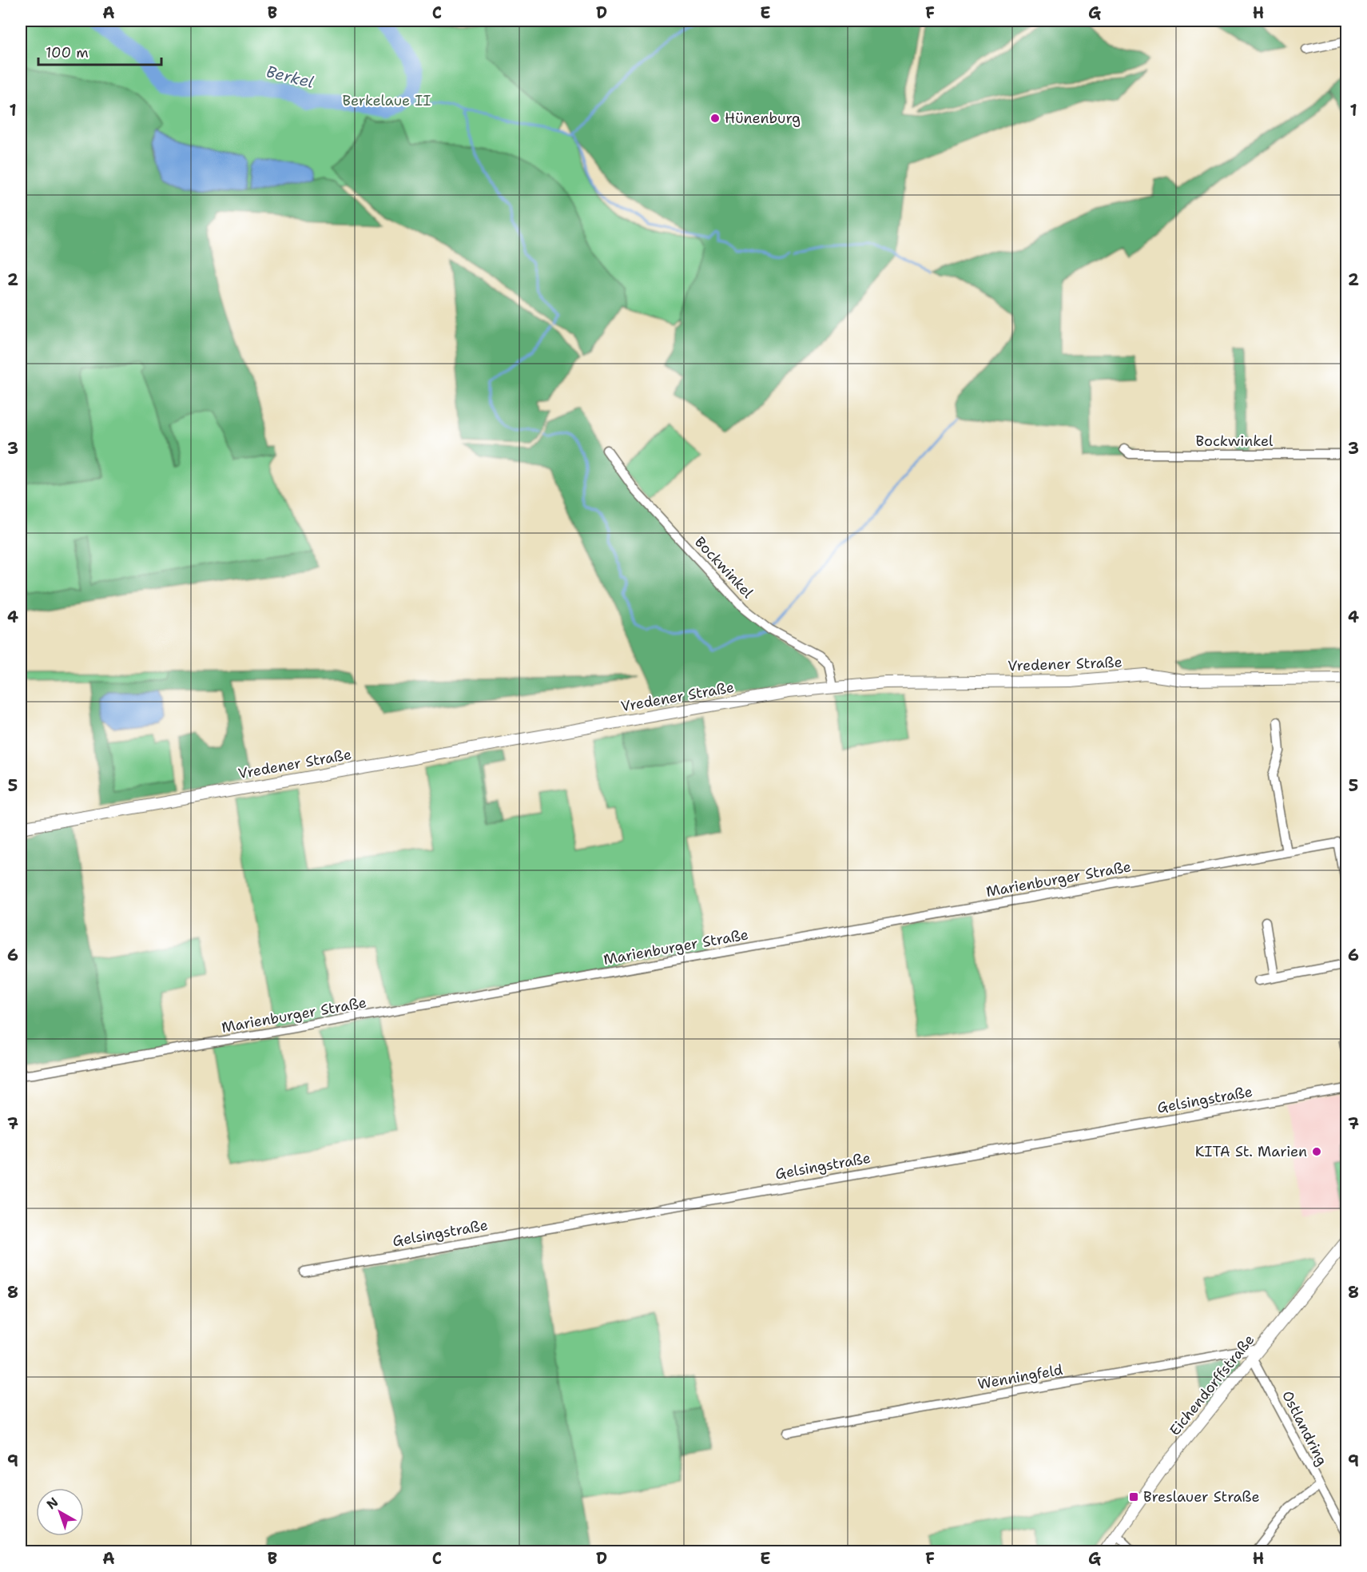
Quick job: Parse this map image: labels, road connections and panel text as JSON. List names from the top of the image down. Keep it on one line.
{"streets":{"street":["Bockwinkel","Vredener Straße","Marienburger Straße","Gelsingstraße","Wenningfeld","Eichendorffstraße","Ostlandring"]},"crossings":[["Bockwinkel","Vredener Straße"],["Wenningfeld","Eichendorffstraße"],["Wenningfeld","Ostlandring"],["Eichendorffstraße","Ostlandring"]],"water":["Berkel"],"parks":["Berkelaue II"],"places":{"other":["Hünenburg","KITA St. Marien"],"transit":["Breslauer Straße"]},"scale_bar":"100 m","north":"top left","grid":{"columns":["A","B","C","D","E","F","G","H"],"rows":["1","2","3","4","5","6","7","8","9"]}}
